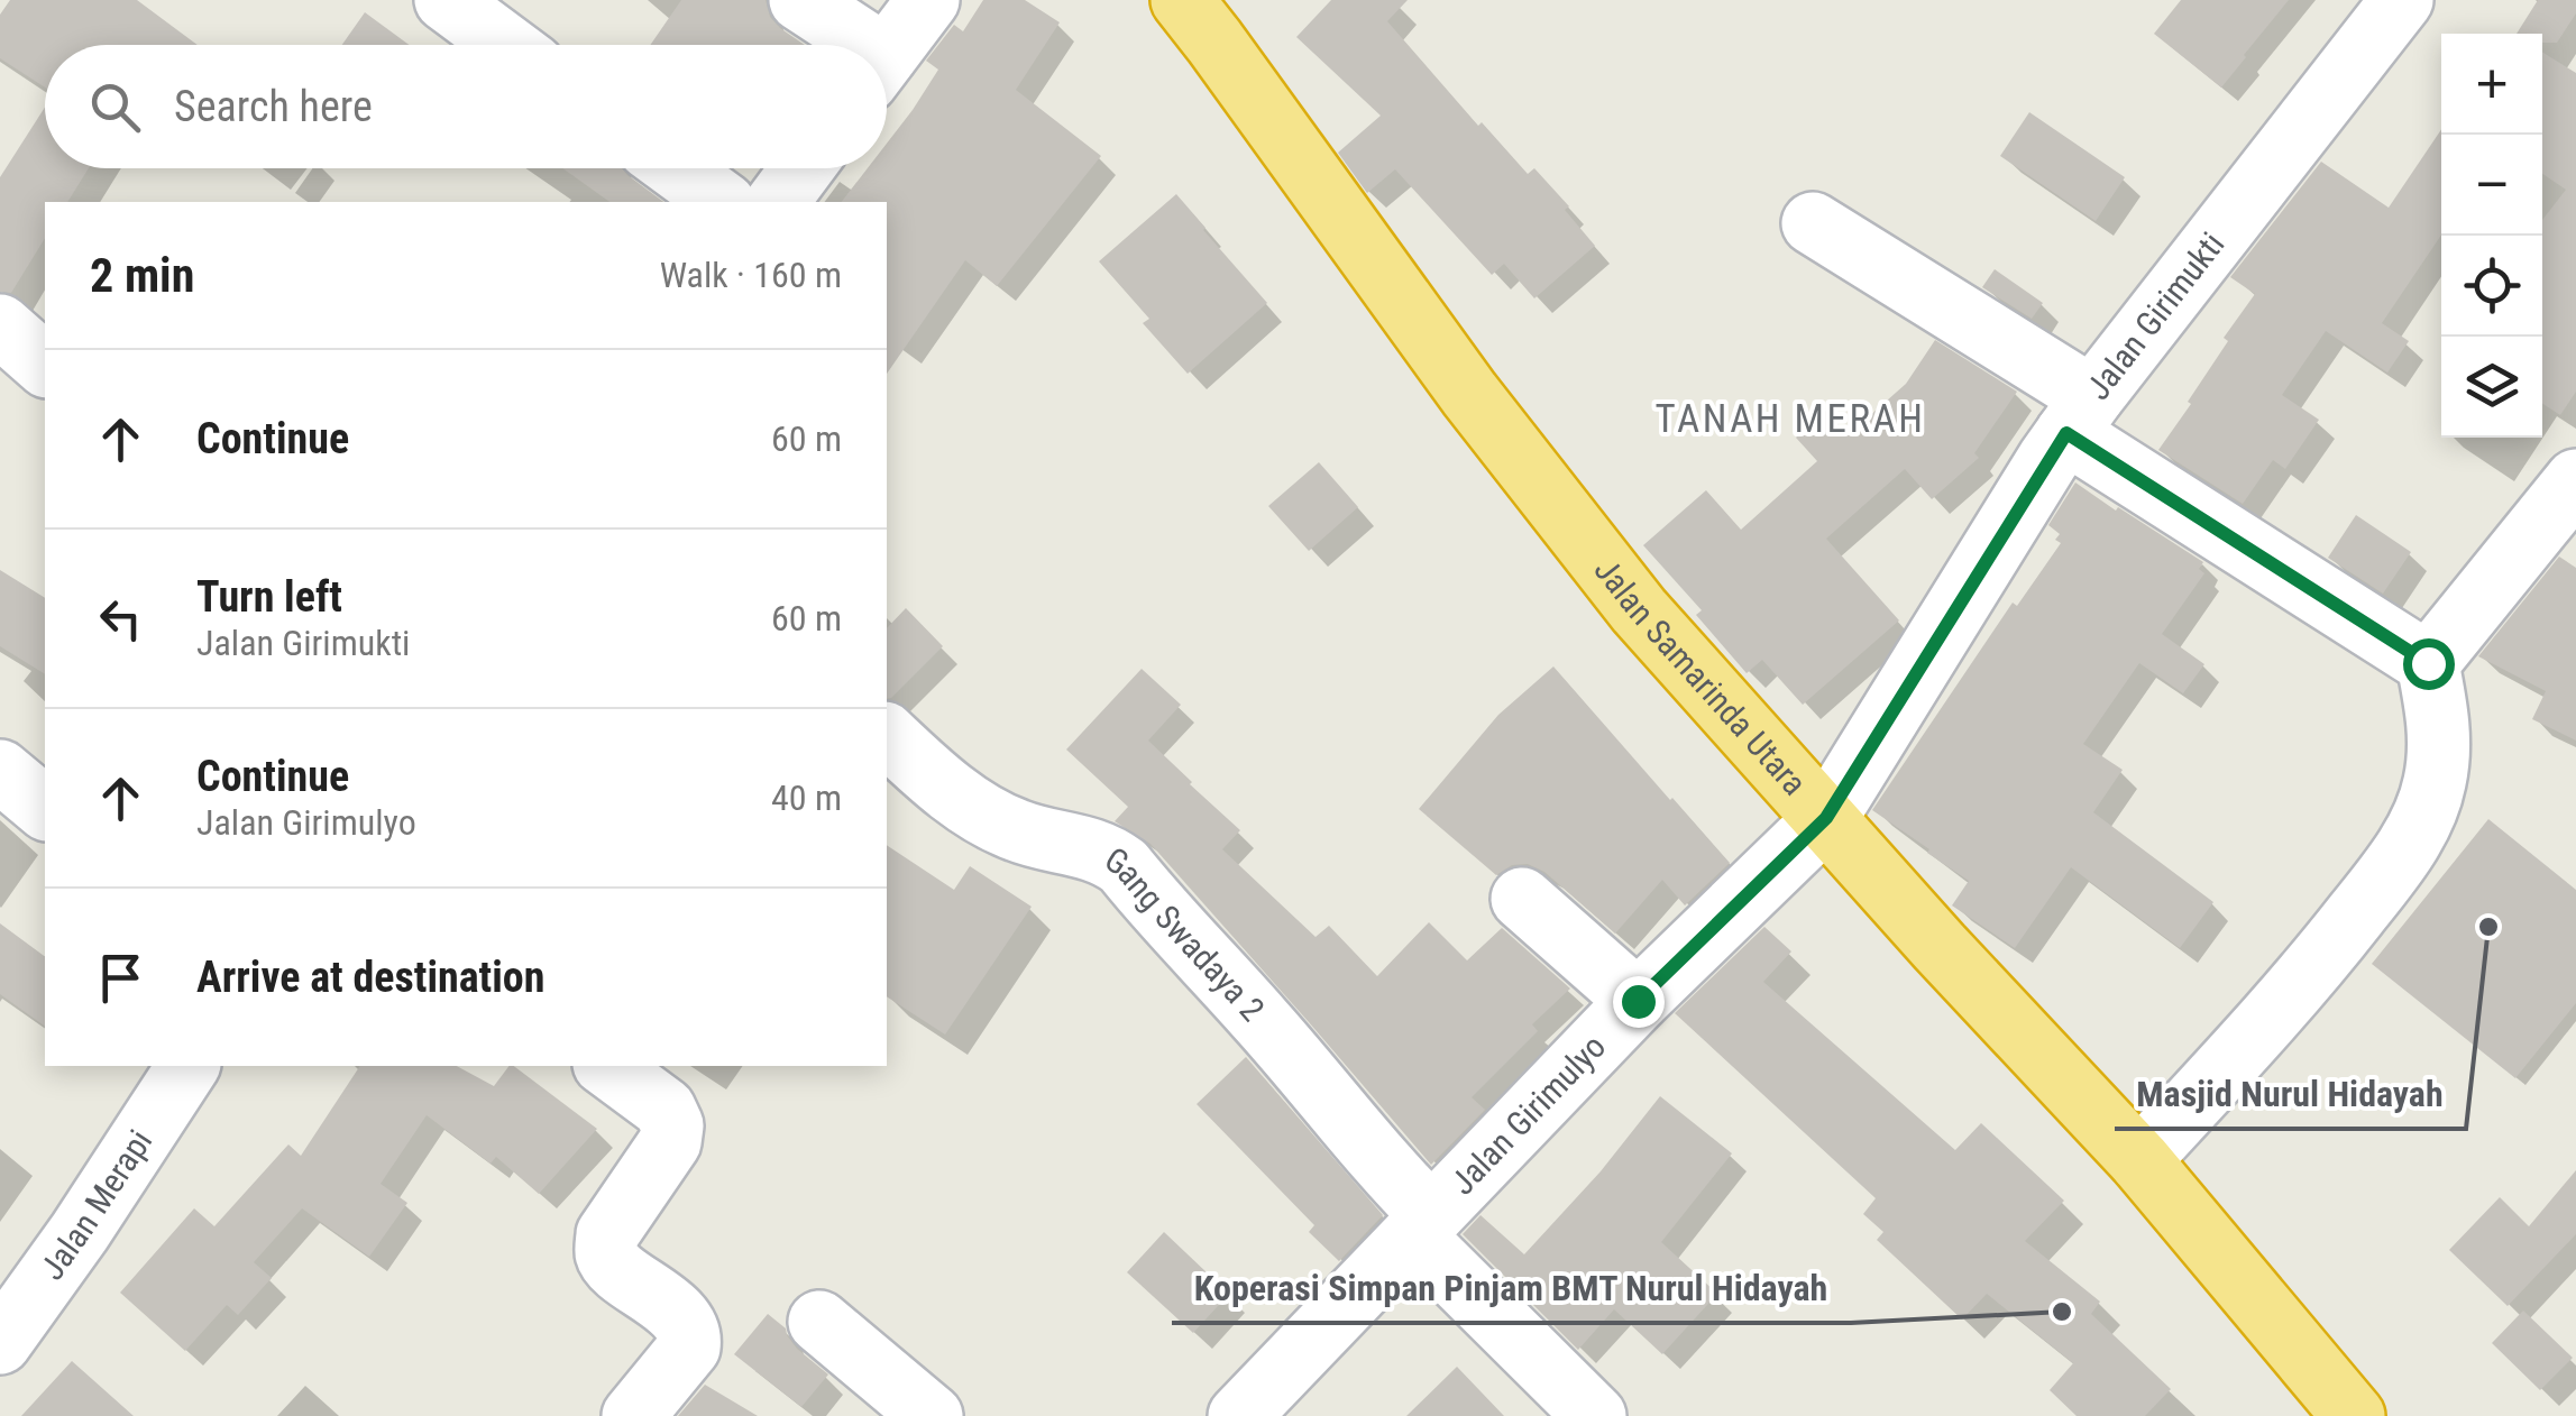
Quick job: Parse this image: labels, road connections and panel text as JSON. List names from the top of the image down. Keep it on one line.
{"streets":{"highway":["Jalan Samarinda Utara"],"street":["Jalan Girimukti","Gang Swadaya 2","Jalan Girimulyo","Jalan Merapi"]},"crossings":[["Jalan Girimukti","Jalan Samarinda Utara"],["Jalan Girimukti","Jalan Girimulyo"],["Jalan Samarinda Utara","Jalan Girimulyo"],["Gang Swadaya 2","Jalan Girimulyo"]],"districts":["TANAH MERAH"],"places":["Masjid Nurul Hidayah","Koperasi Simpan Pinjam BMT Nurul Hidayah"],"page":{"map_buttons":["+","−"],"search":"Search here","heading":["2 min","Walk · 160 m"],"list":[["Continue","60 m"],["Turn left","Jalan Girimukti","60 m"],["Continue","Jalan Girimulyo","40 m"],"Arrive at destination"]}}
